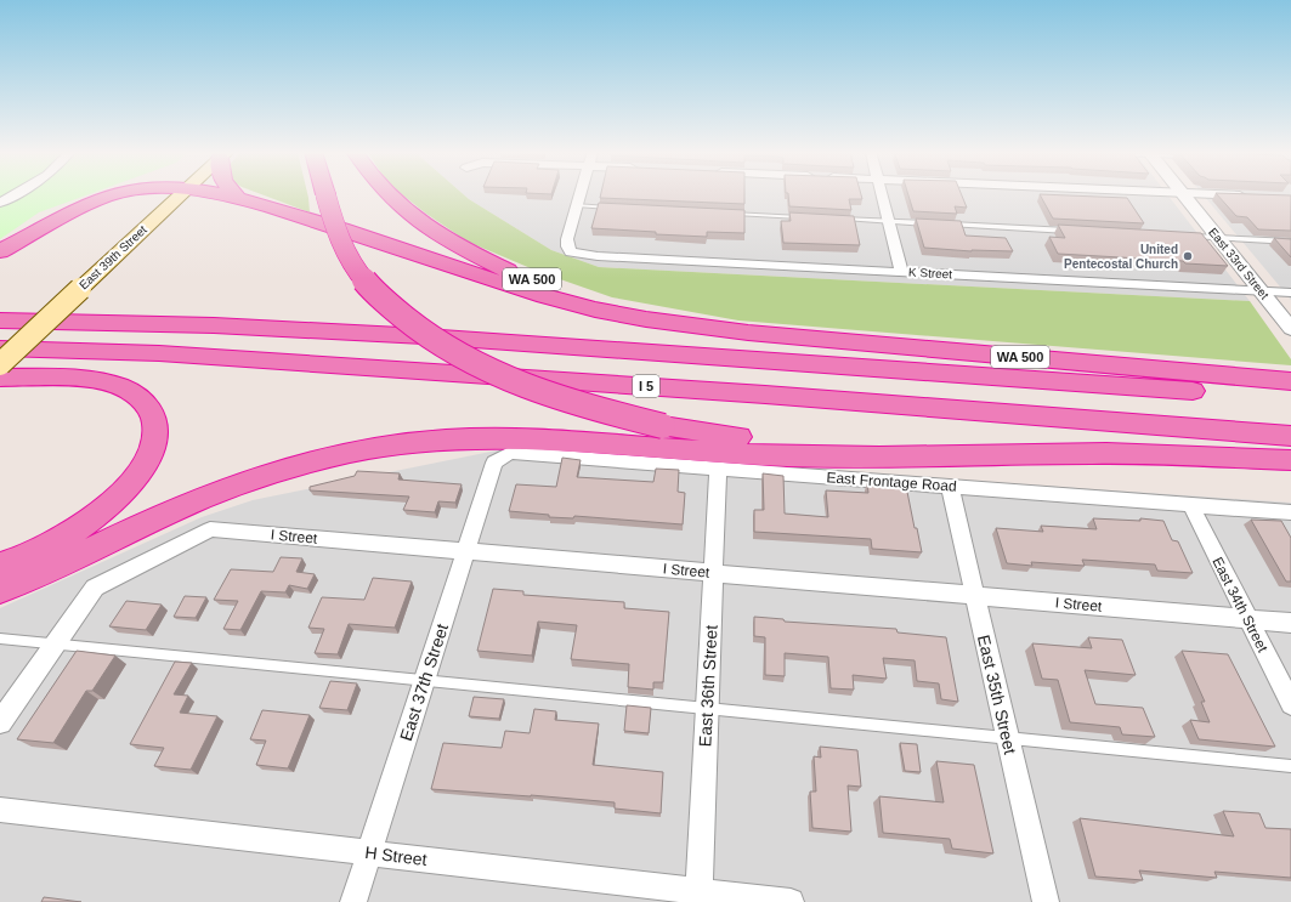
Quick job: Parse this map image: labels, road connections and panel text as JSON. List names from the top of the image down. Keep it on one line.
{"streets":{"highway":["WA 500","I 5"],"main road":["East 39th Street"],"street":["East 33rd Street","K Street","East Frontage Road","I Street","East 34th Street","East 37th Street","East 36th Street","East 35th Street","H Street"]},"crossings":[["East 33rd Street","K Street"],["East Frontage Road","East 34th Street"],["East Frontage Road","East 37th Street"],["East Frontage Road","East 36th Street"],["East Frontage Road","East 35th Street"],["I Street","East 34th Street"],["I Street","East 37th Street"],["I Street","East 36th Street"],["I Street","East 35th Street"],["East 37th Street","H Street"],["East 36th Street","H Street"]],"places":["United Pentecostal Church"]}
